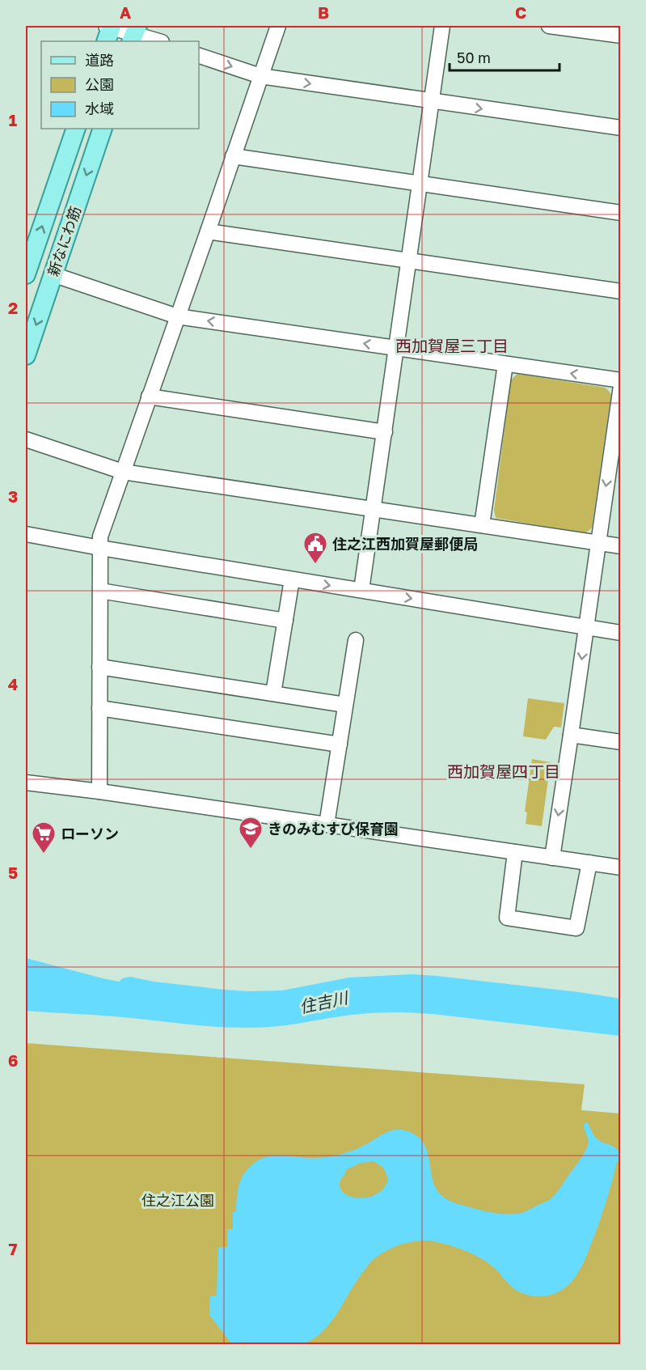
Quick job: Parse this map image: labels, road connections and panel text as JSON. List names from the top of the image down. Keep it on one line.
{"streets":{"main road":["新なにわ筋"]},"districts":["西加賀屋三丁目","西加賀屋四丁目"],"water":["住吉川"],"parks":["住之江公園"],"places":{"public building":["住之江西加賀屋郵便局"],"school or university":["きのみむすび保育園"],"supermarket":["ローソン"]},"legend":["道路","公園","水域"],"scale_bar":"50 m","grid":{"columns":["A","B","C"],"rows":["1","2","3","4","5","6","7"]}}
